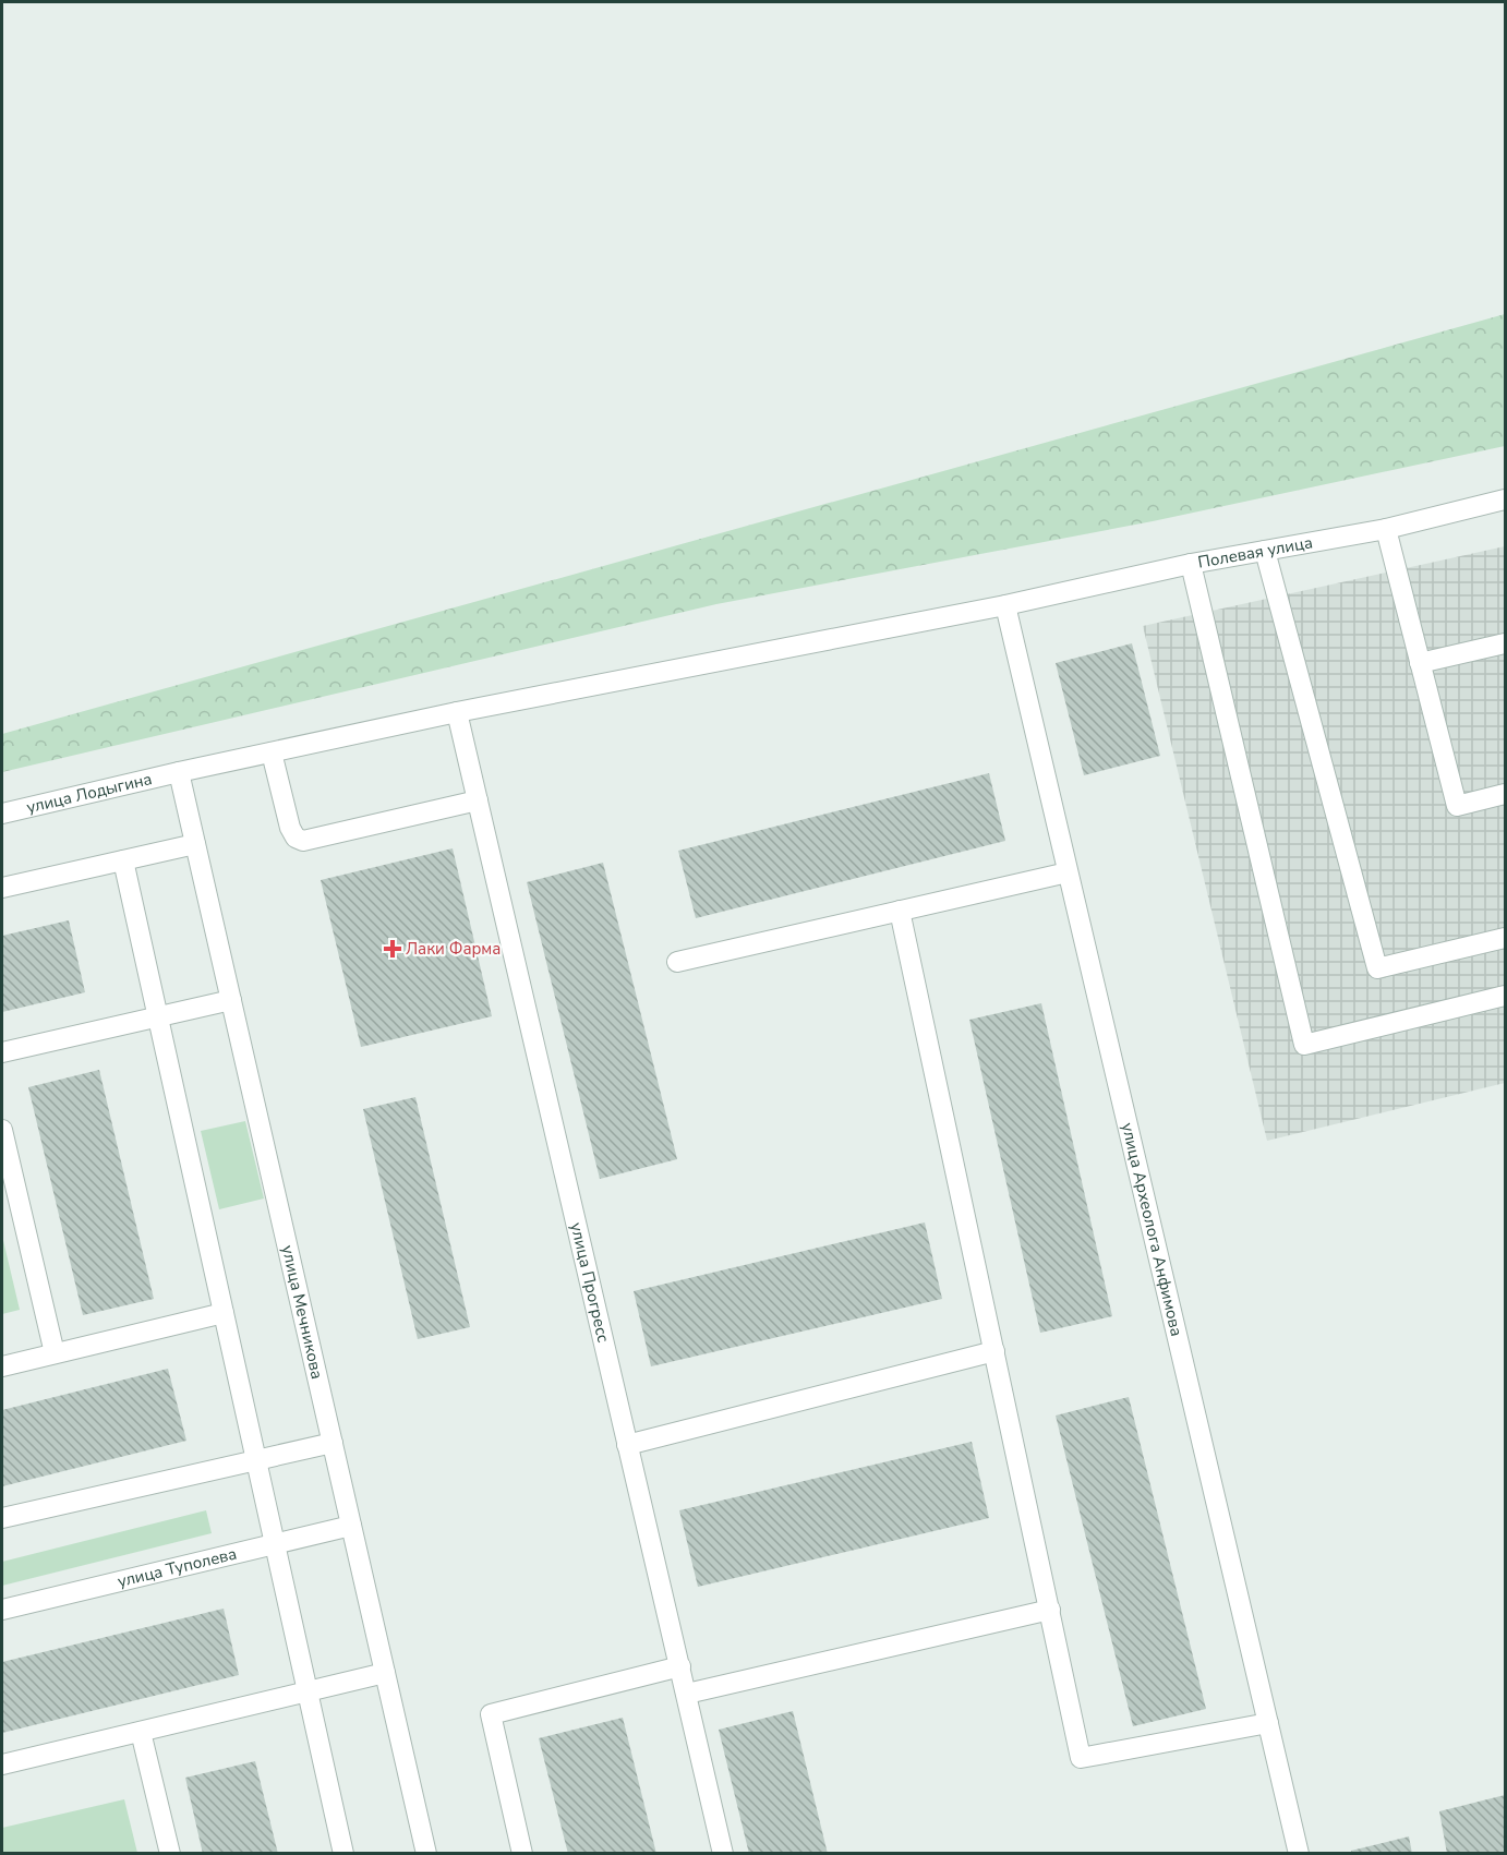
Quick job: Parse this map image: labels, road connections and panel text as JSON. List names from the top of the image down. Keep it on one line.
{"streets":{"street":["Полевая улица","улица Лодыгина","улица Археолога Анфимова","улица Прогресс","улица Мечникова","улица Туполева"]},"crossings":[["Полевая улица","улица Лодыгина"],["Полевая улица","улица Археолога Анфимова"],["Полевая улица","улица Прогресс"],["улица Лодыгина","улица Прогресс"],["улица Лодыгина","улица Мечникова"],["улица Мечникова","улица Туполева"]],"places":{"health":["Лаки Фарма"]}}
